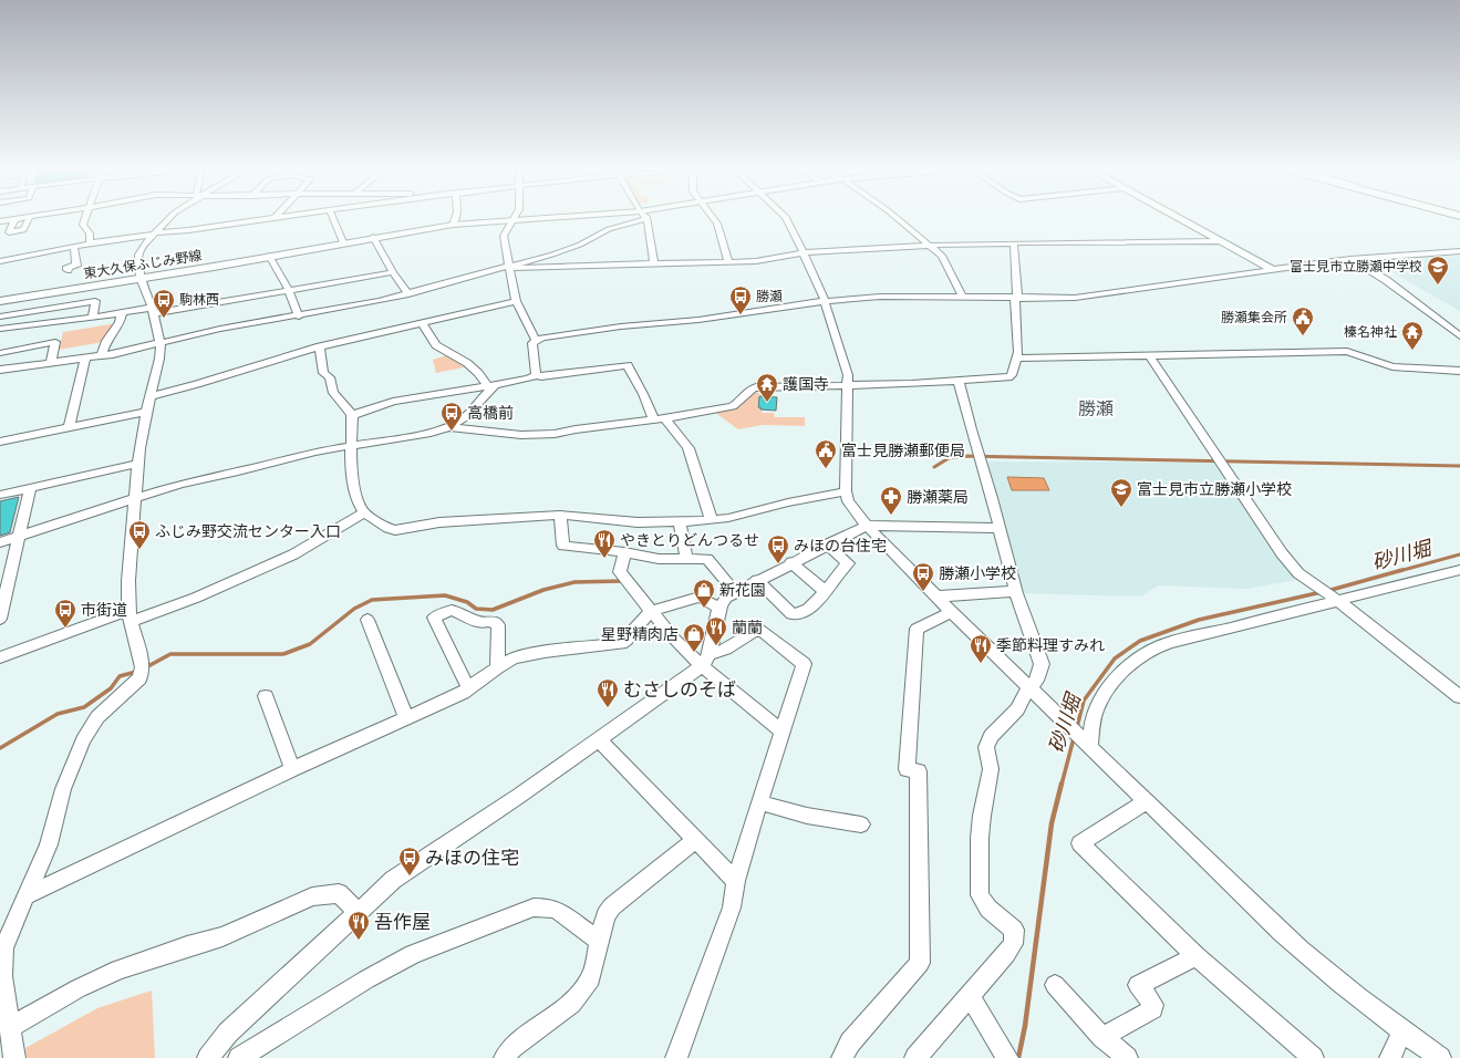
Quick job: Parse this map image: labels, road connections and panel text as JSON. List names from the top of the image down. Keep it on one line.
{"streets":{"main road":["東大久保ふじみ野線"]},"districts":["勝瀬"],"water":["砂川堀"],"places":{"school or university":["富士見市立勝瀬中学校","富士見市立勝瀬小学校"],"bus stop":["勝瀬","駒林西","高橋前","ふじみ野交流センター入口","みほの台住宅","勝瀬小学校","市街道","みほの住宅"],"public building":["勝瀬集会所","富士見勝瀬郵便局"],"temple":["榛名神社","護国寺"],"pharmacy":["勝瀬薬局"],"restaurant":["やきとりどんつるせ","蘭蘭","季節料理すみれ","むさしのそば","吾作屋"],"shop":["新花園","星野精肉店"]}}
